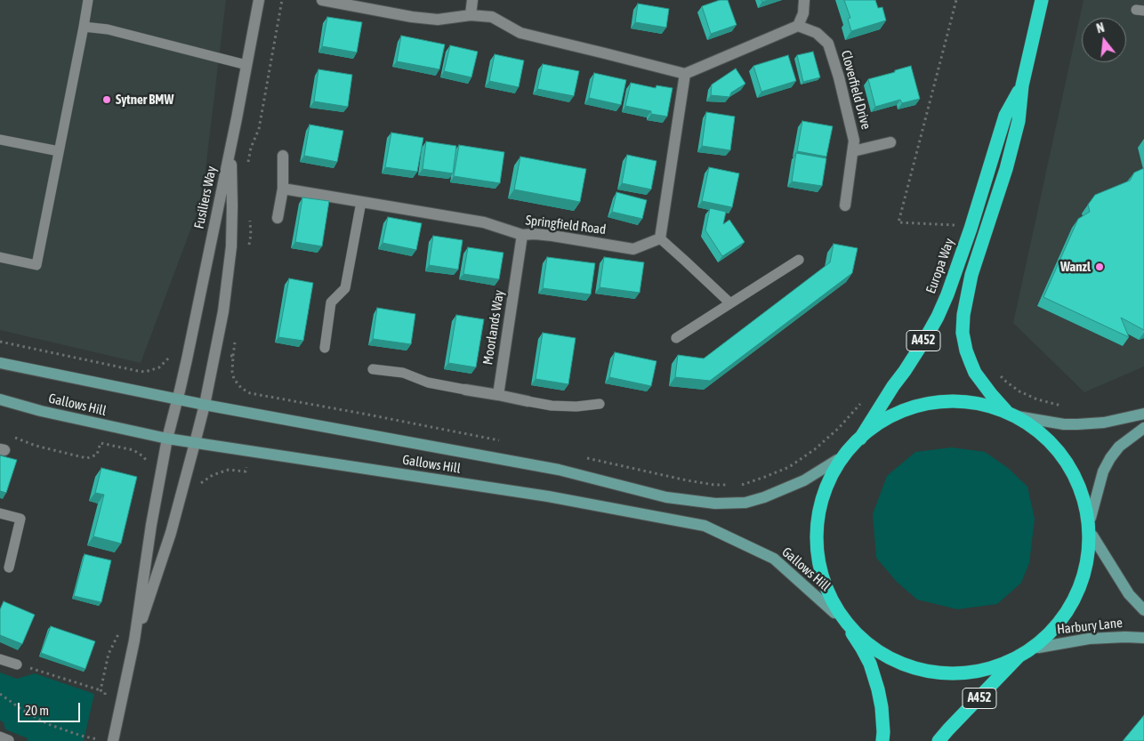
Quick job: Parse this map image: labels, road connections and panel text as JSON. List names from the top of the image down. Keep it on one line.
{"streets":{"highway":["Europa Way","A452"],"street":["Cloverfield Drive","Fusiliers Way","Springfield Road","Moorlands Way","Gallows Hill","Harbury Lane"]},"crossings":[["Fusiliers Way","Gallows Hill"],["Springfield Road","Moorlands Way"]],"places":["Sytner BMW","Wanzl"],"scale_bar":"20 m","north":"top"}
